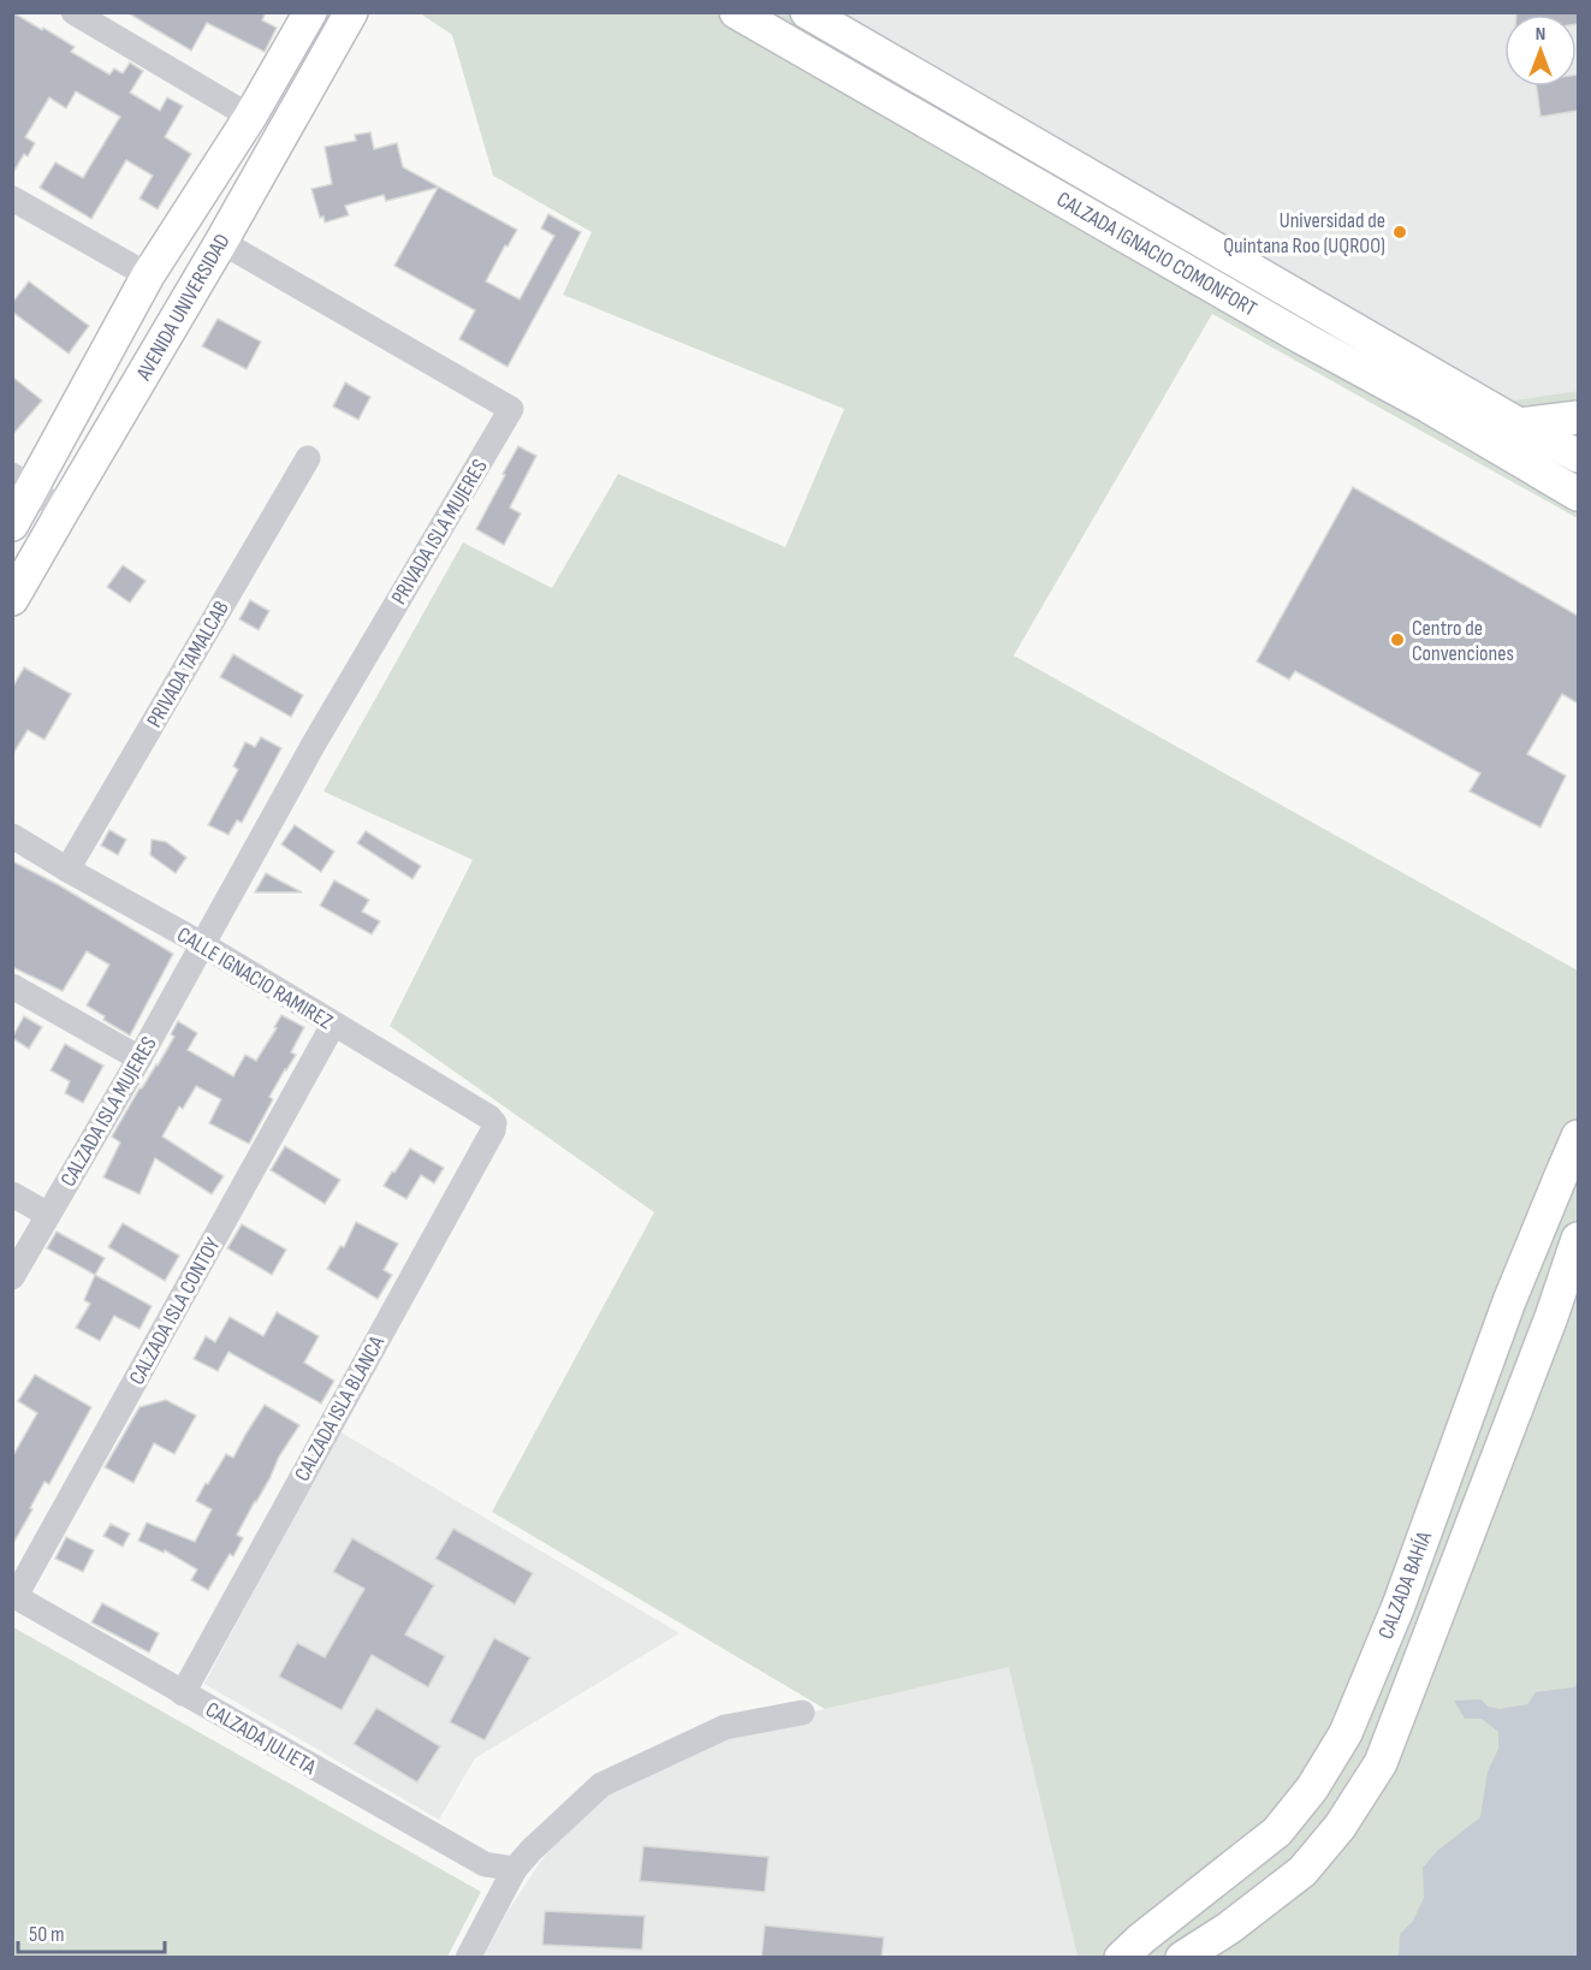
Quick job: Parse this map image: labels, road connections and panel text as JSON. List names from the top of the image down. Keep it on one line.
{"streets":{"main road":["CALZADA IGNACIO COMONFORT","AVENIDA UNIVERSIDAD","CALZADA BAHÍA"],"street":["PRIVADA ISLA MUJERES","PRIVADA TAMALCAB","CALLE IGNACIO RAMIREZ","CALZADA ISLA MUJERES","CALZADA ISLA CONTOY","CALZADA ISLA BLANCA","CALZADA JULIETA"]},"crossings":[["AVENIDA UNIVERSIDAD","PRIVADA ISLA MUJERES"],["PRIVADA ISLA MUJERES","CALLE IGNACIO RAMIREZ"],["PRIVADA ISLA MUJERES","CALZADA ISLA MUJERES"],["PRIVADA TAMALCAB","CALLE IGNACIO RAMIREZ"],["CALLE IGNACIO RAMIREZ","CALZADA ISLA MUJERES"],["CALLE IGNACIO RAMIREZ","CALZADA ISLA CONTOY"],["CALLE IGNACIO RAMIREZ","CALZADA ISLA BLANCA"],["CALZADA ISLA CONTOY","CALZADA JULIETA"],["CALZADA ISLA BLANCA","CALZADA JULIETA"]],"places":["Universidad de Quintana Roo (UQROO)","Centro de Convenciones"],"scale_bar":"50 m","north":"top"}
